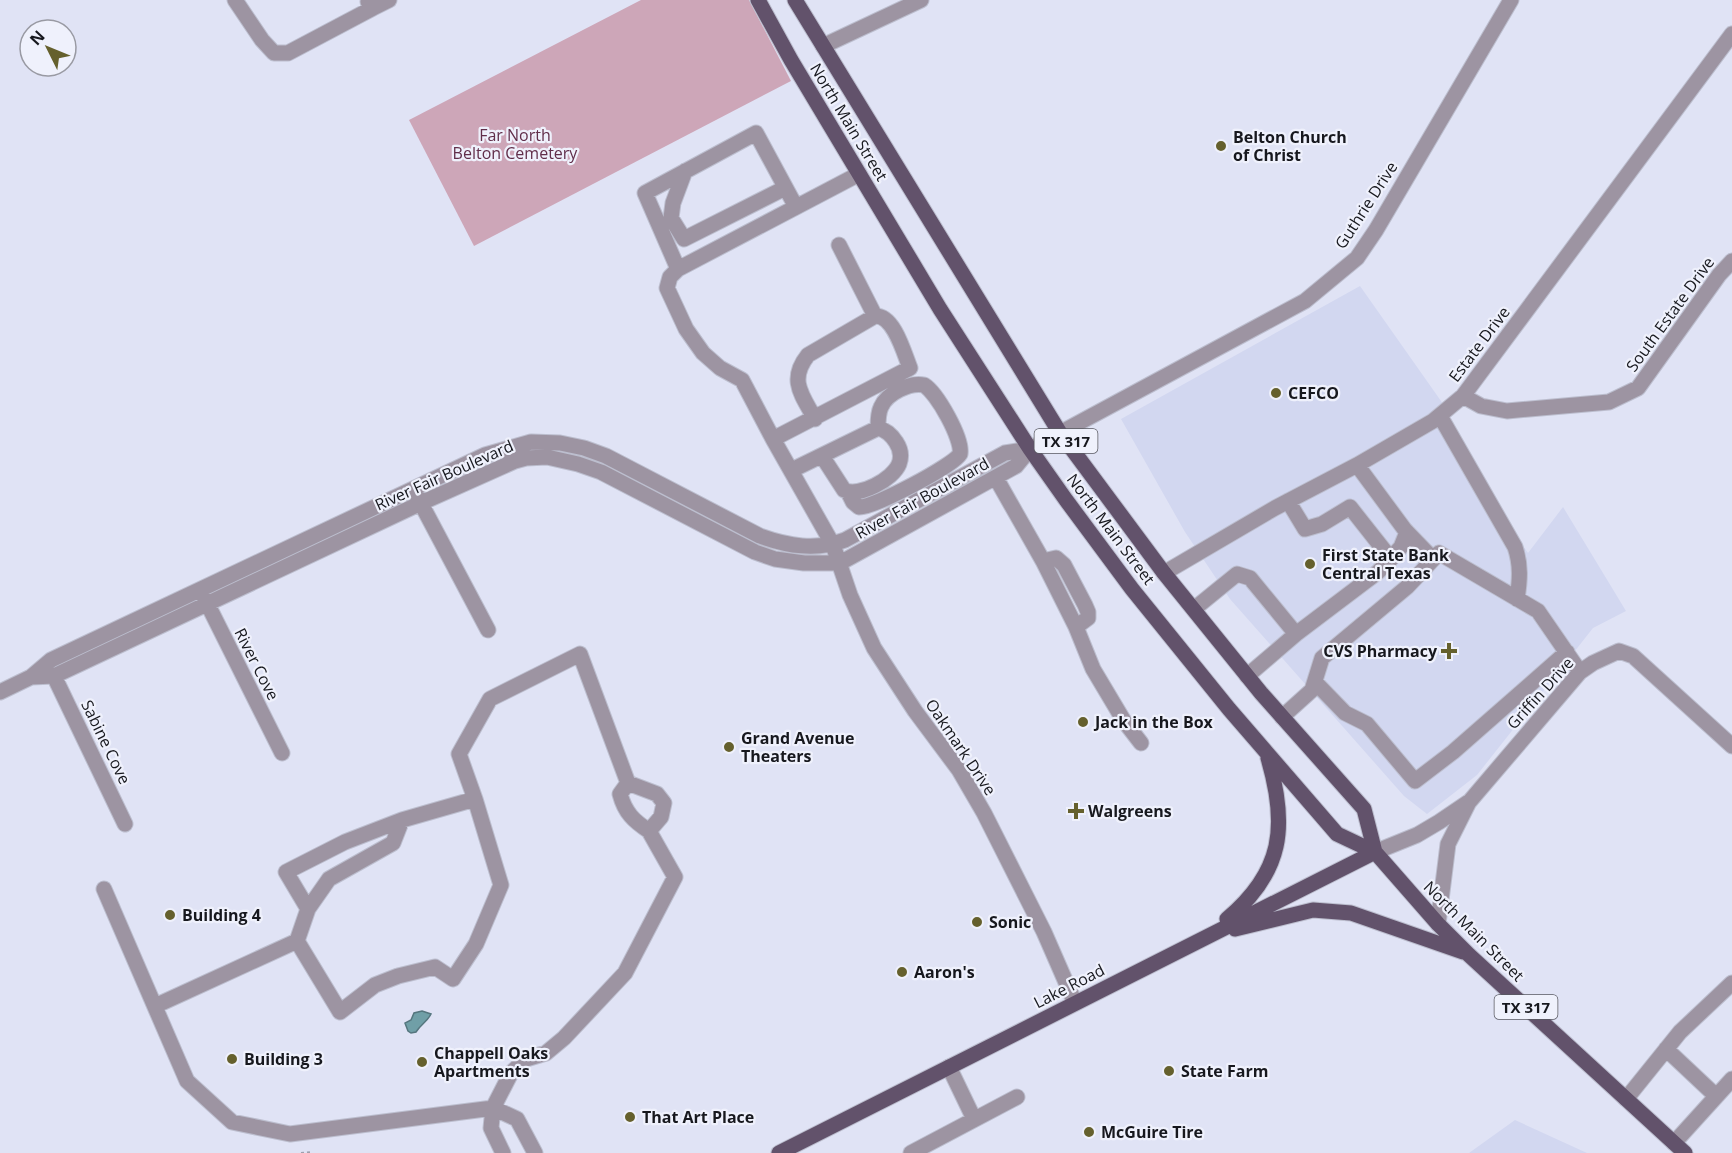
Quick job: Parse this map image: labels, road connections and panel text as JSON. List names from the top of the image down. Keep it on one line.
{"streets":{"main road":["North Main Street","TX 317","Lake Road"],"street":["Guthrie Drive","South Estate Drive","Estate Drive","River Fair Boulevard","River Cove","Griffin Drive","Sabine Cove","Oakmark Drive"]},"crossings":[["North Main Street","Guthrie Drive"],["North Main Street","Estate Drive"],["North Main Street","River Fair Boulevard"],["North Main Street","Griffin Drive"],["North Main Street","Lake Road"],["Guthrie Drive","River Fair Boulevard"],["South Estate Drive","Estate Drive"],["River Fair Boulevard","River Cove"],["River Fair Boulevard","Sabine Cove"],["River Fair Boulevard","Oakmark Drive"],["Griffin Drive","Lake Road"],["Oakmark Drive","Lake Road"]],"parks":["Far North Belton Cemetery"],"places":{"other":["Belton Church of Christ","CEFCO","First State Bank Central Texas","Jack in the Box","Grand Avenue Theaters","Building 4","Sonic","Aaron's","Building 3","Chappell Oaks Apartments","State Farm","That Art Place","McGuire Tire"],"health":["CVS Pharmacy","Walgreens"]},"north":"top left"}
